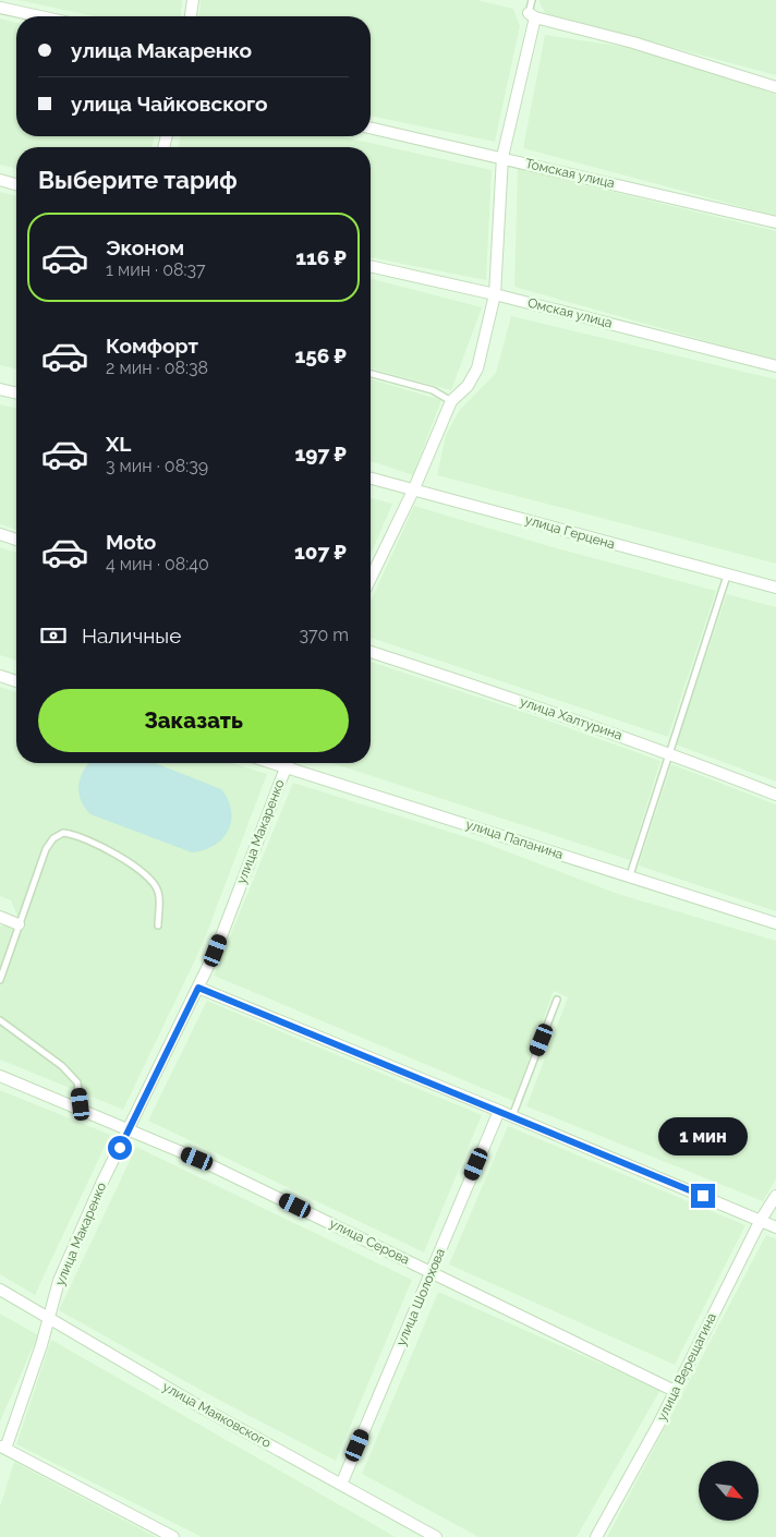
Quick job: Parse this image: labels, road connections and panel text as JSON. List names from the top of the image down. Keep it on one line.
{"streets":{"street":["Томская улица","Омская улица","улица Герцена","улица Халтурина","улица Макаренко","улица Папанина","улица Серова","улица Шолохова","улица Верещагина","улица Маяковского"]},"crossings":[["улица Макаренко","улица Серова"],["улица Макаренко","улица Маяковского"],["улица Серова","улица Шолохова"],["улица Серова","улица Верещагина"],["улица Шолохова","улица Маяковского"]],"north":"bottom right","page":{"banner":["улица Макаренко","улица Чайковского"],"heading":"Выберите тариф","list":[{"name":"Эконом","note":"1 мин · 08:37","value":"116 ₽"},{"name":"Комфорт","note":"2 мин · 08:38","value":"156 ₽"},{"name":"XL","note":"3 мин · 08:39","value":"197 ₽"},{"name":"Moto","note":"4 мин · 08:40","value":"107 ₽"}],"pay":["Наличные","370 m"],"buttons":"Заказать","bubble":"1 мин"}}
